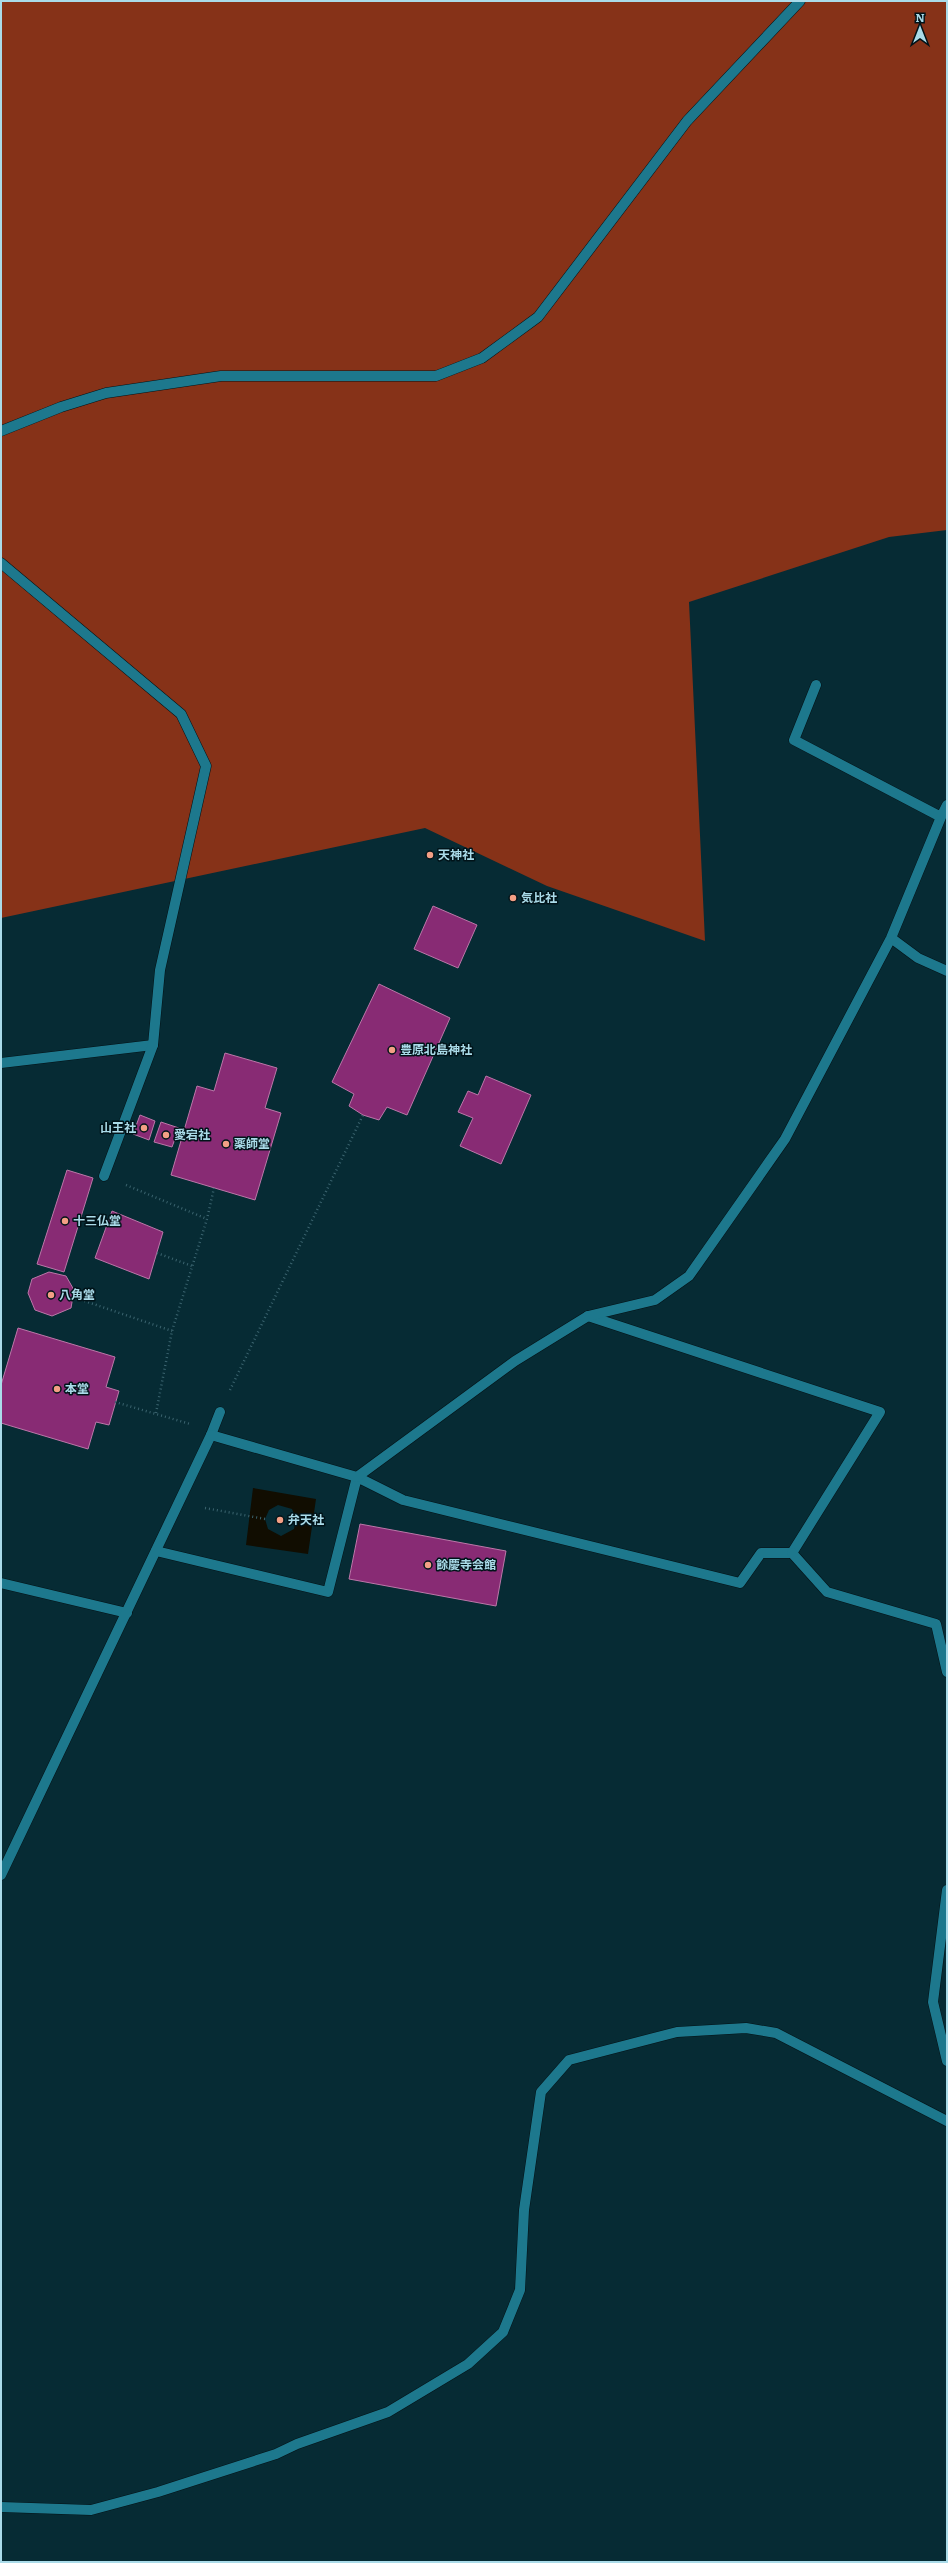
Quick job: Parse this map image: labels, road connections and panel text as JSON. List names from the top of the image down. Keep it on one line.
{"places":["天神社","気比社","豊原北島神社","山王社","愛宕社","薬師堂","十三仏堂","八角堂","本堂","弁天社","餘慶寺会館"],"north":"top"}
